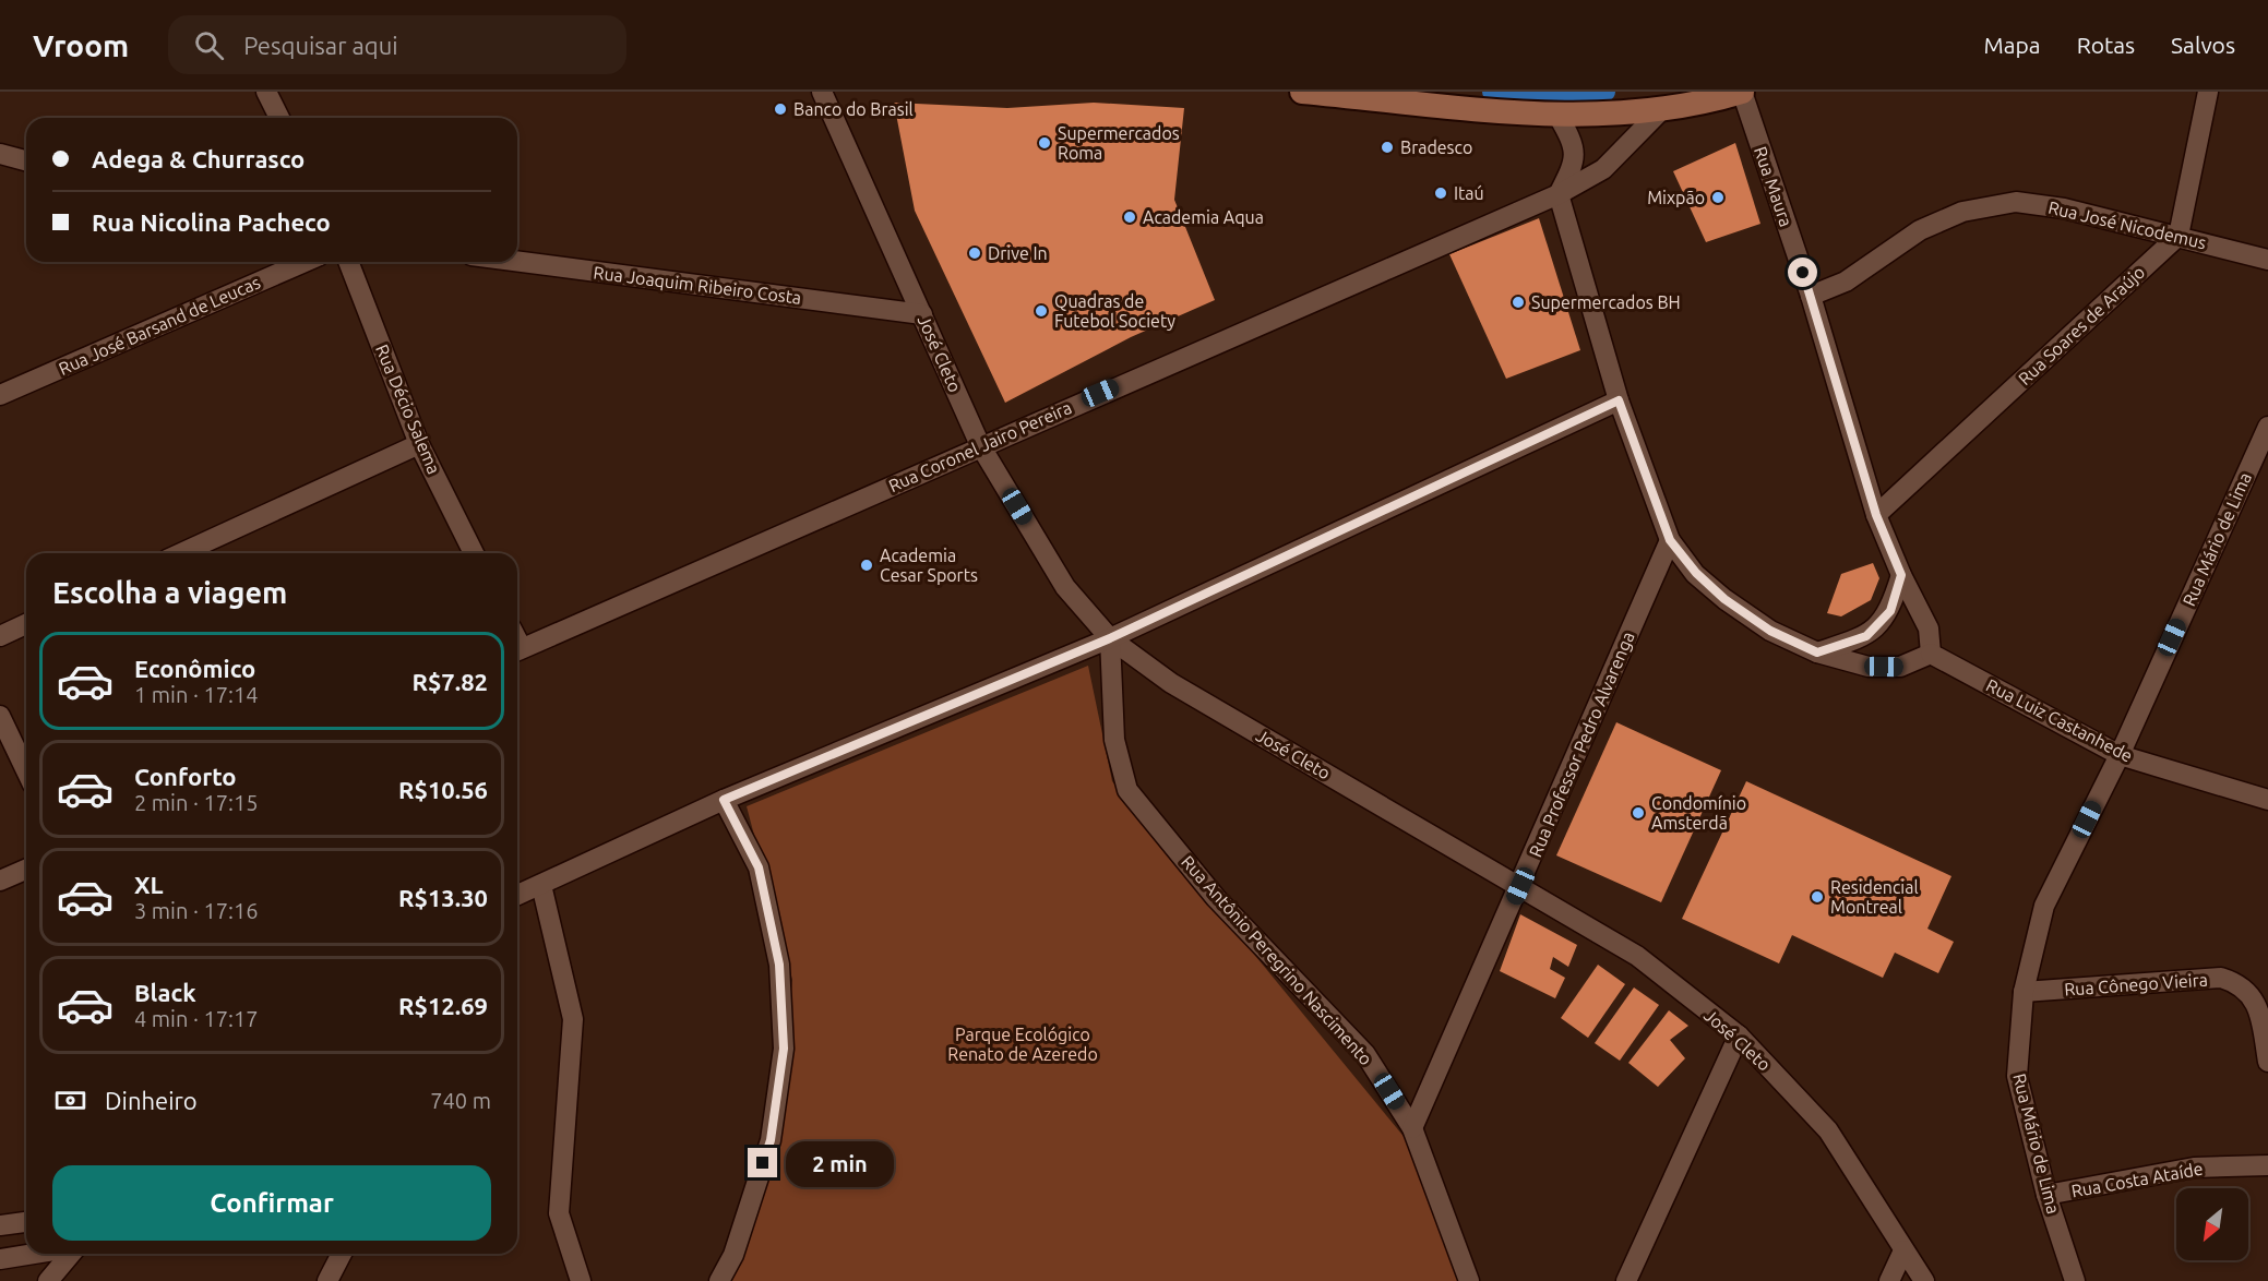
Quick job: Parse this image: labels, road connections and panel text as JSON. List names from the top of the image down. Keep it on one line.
{"streets":{"street":["Rua Maura","Rua José Nicodemus","Rua Joaquim Ribeiro Costa","Rua José Barsand de Leucas","Rua Soares de Araújo","José Cleto","Rua Décio Salema","Rua Coronel Jairo Pereira","Rua Mário de Lima","Rua Luiz Castanhede","Rua Professor Pedro Alvarenga","Rua Antônio Peregrino Nascimento","Rua Cônego Vieira","Rua Costa Ataíde"]},"crossings":[["Rua Maura","Rua José Nicodemus"],["Rua Maura","Rua Soares de Araújo"],["Rua José Nicodemus","Rua Soares de Araújo"],["Rua Joaquim Ribeiro Costa","José Cleto"],["José Cleto","Rua Coronel Jairo Pereira"],["José Cleto","Rua Professor Pedro Alvarenga"],["José Cleto","Rua Antônio Peregrino Nascimento"],["Rua Mário de Lima","Rua Luiz Castanhede"],["Rua Mário de Lima","Rua Cônego Vieira"],["Rua Mário de Lima","Rua Costa Ataíde"],["Rua Professor Pedro Alvarenga","Rua Antônio Peregrino Nascimento"]],"parks":["Parque Ecológico Renato de Azeredo"],"places":["Banco do Brasil","Supermercados Roma","Bradesco","Itaú","Mixpão","Academia Aqua","Drive In","Supermercados BH","Quadras de Futebol Society","Academia Cesar Sports","Condomínio Amsterdã","Residencial Montreal"],"north":"bottom left","page":{"header":"Vroom","search":"Pesquisar aqui","nav":["Mapa","Rotas","Salvos"],"banner":["Adega & Churrasco","Rua Nicolina Pacheco"],"heading":"Escolha a viagem","list":[{"name":"Econômico","note":"1 min · 17:14","value":"R$7.82"},{"name":"Conforto","note":"2 min · 17:15","value":"R$10.56"},{"name":"XL","note":"3 min · 17:16","value":"R$13.30"},{"name":"Black","note":"4 min · 17:17","value":"R$12.69"}],"pay":["Dinheiro","740 m"],"bubble":"2 min","buttons":"Confirmar"}}
